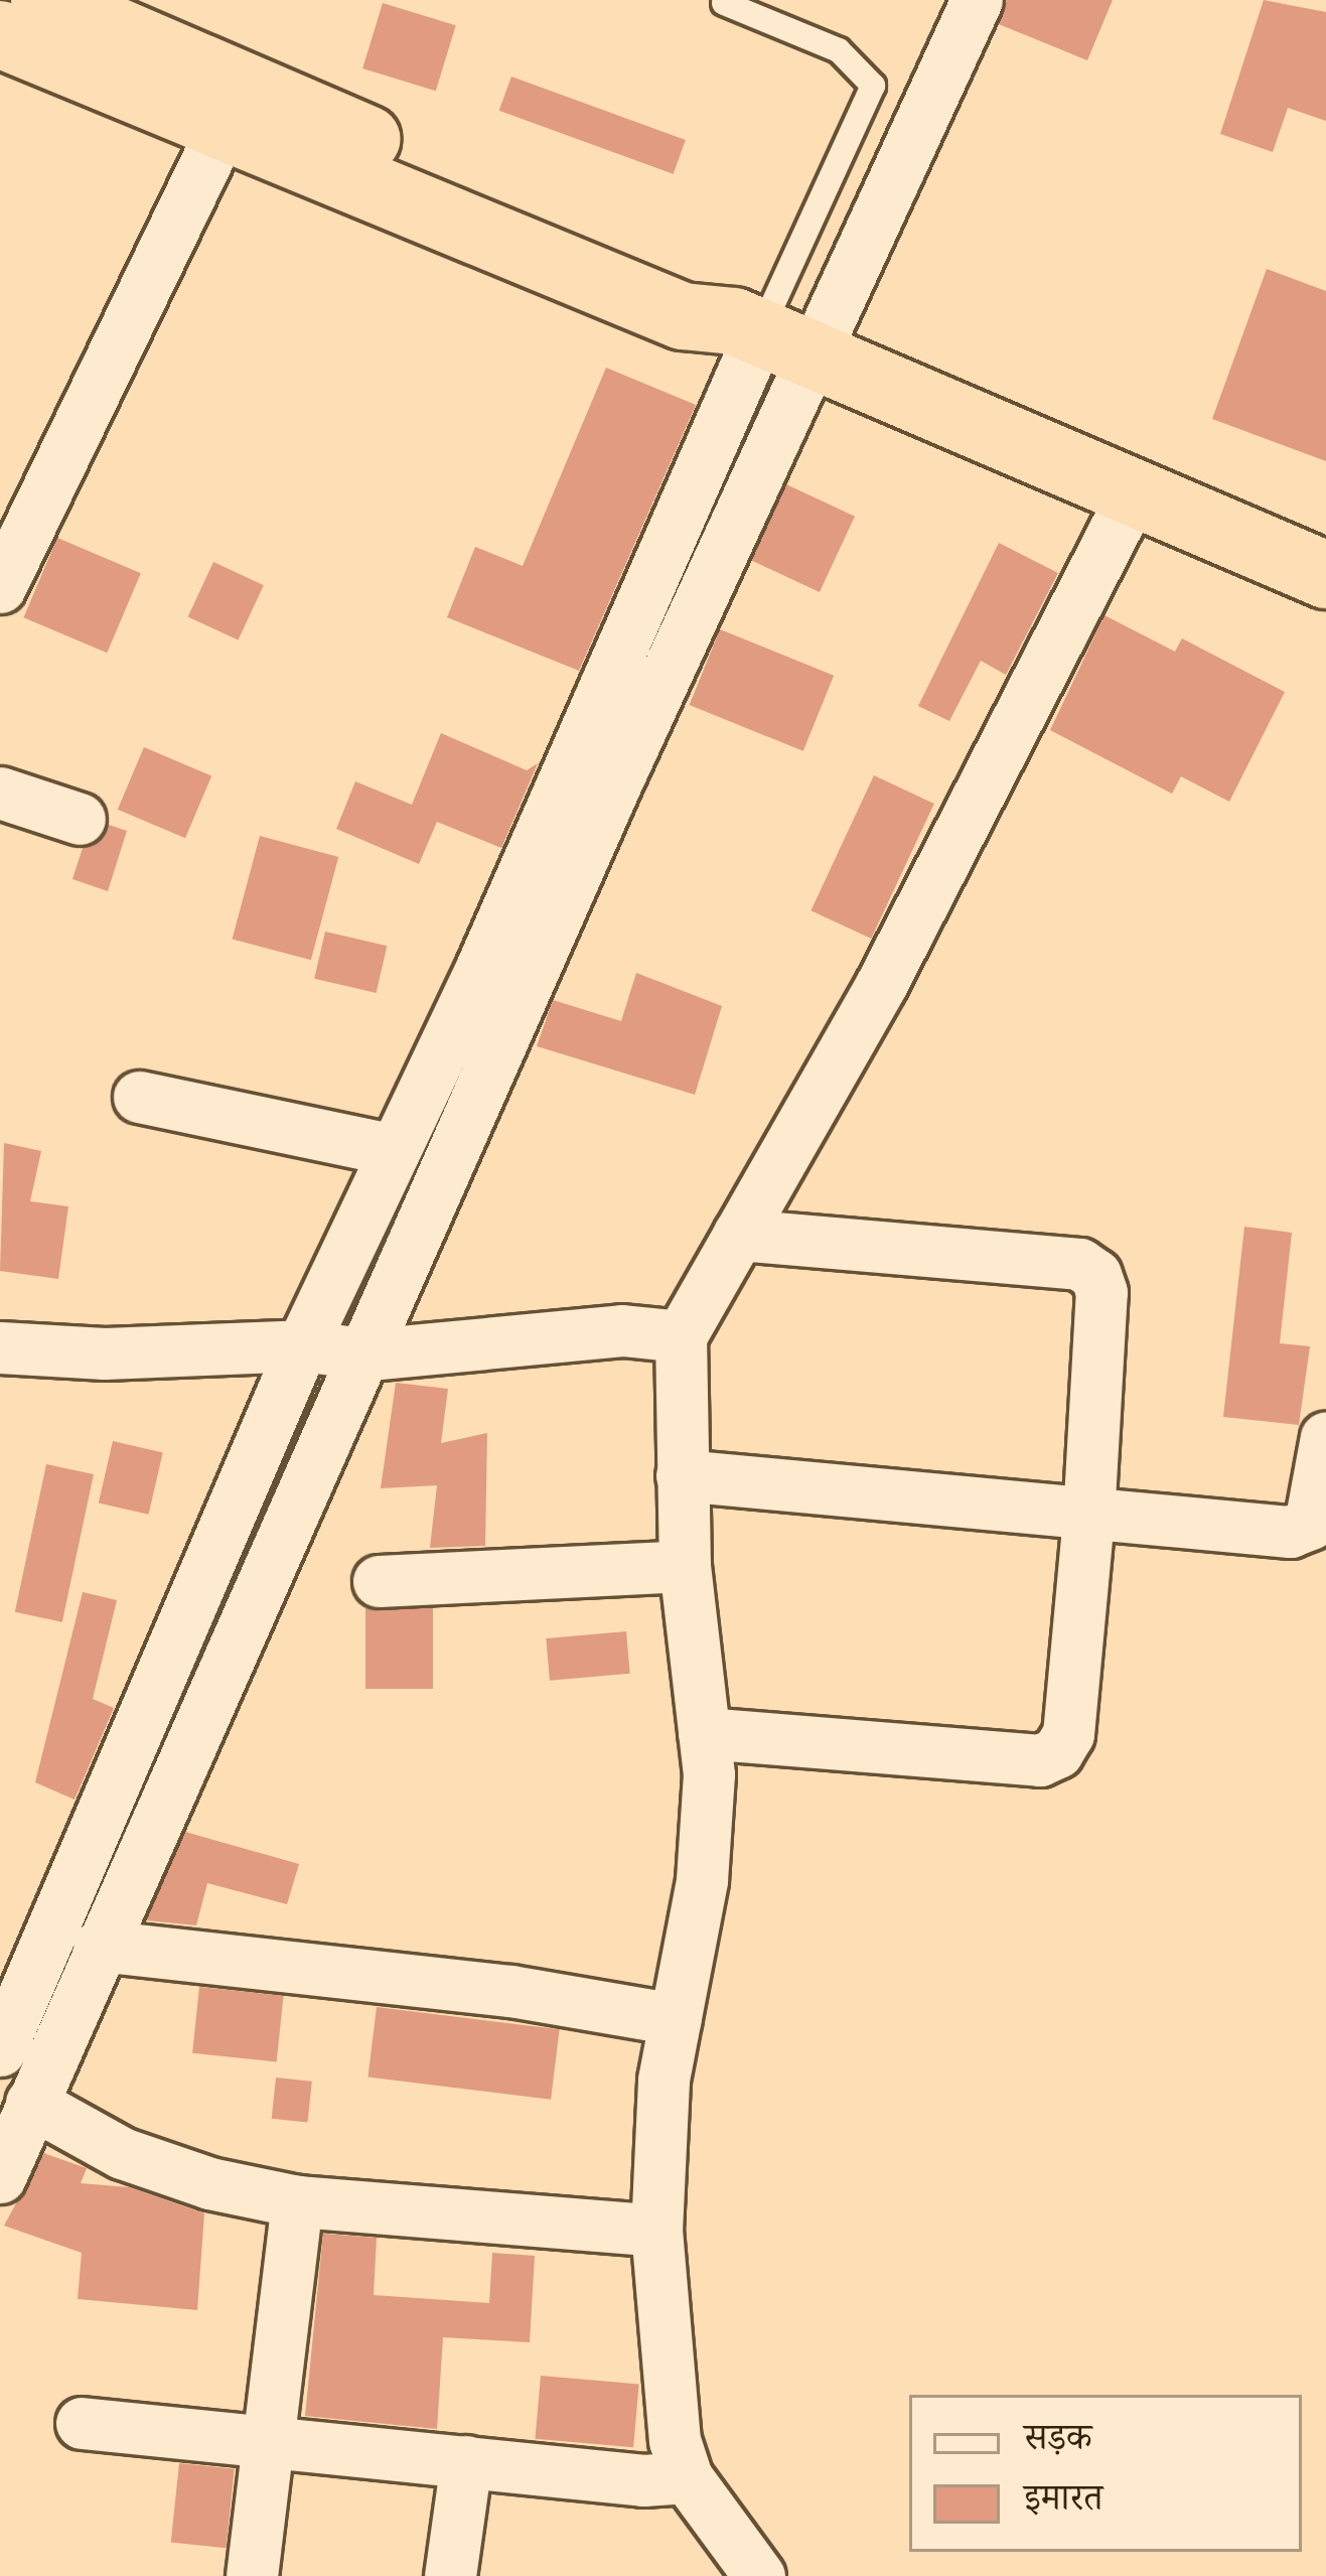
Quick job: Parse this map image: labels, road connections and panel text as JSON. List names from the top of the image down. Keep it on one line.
{"legend":["सड़क","इमारत"]}
